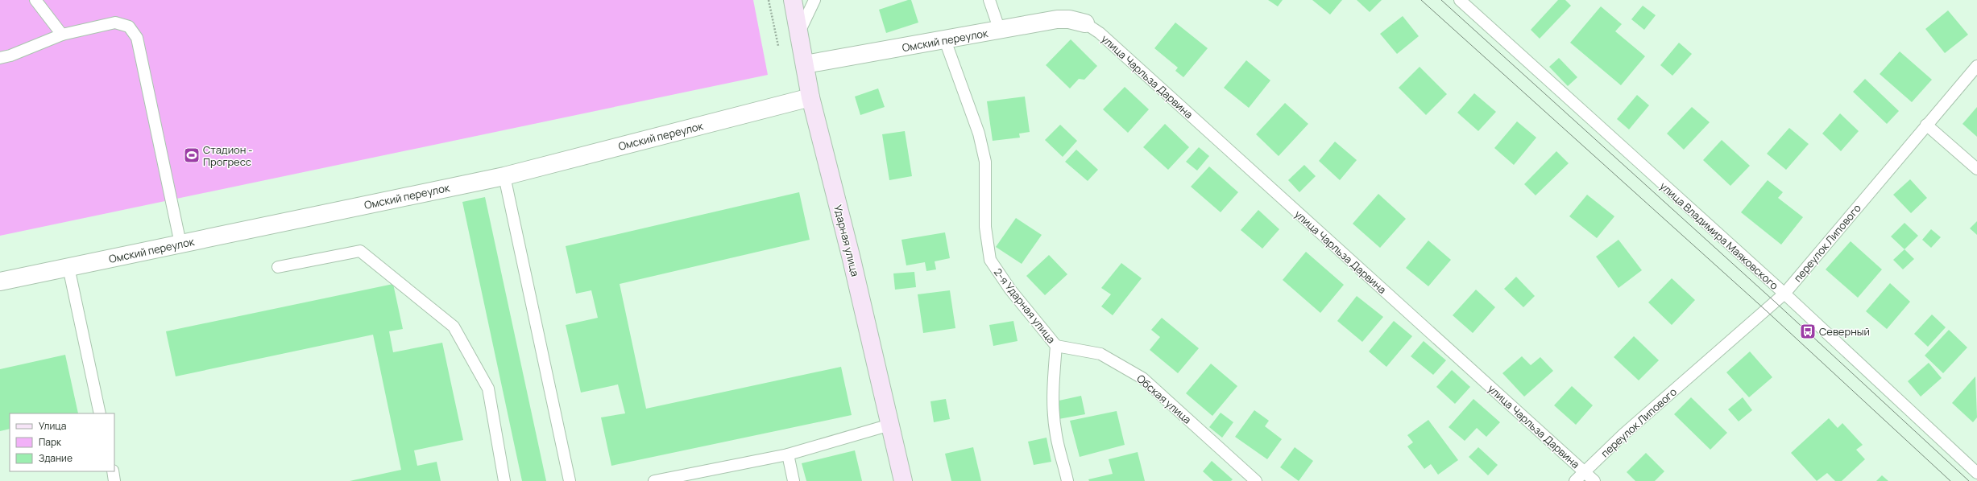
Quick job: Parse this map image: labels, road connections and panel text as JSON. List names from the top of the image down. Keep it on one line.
{"streets":{"street":["Омский переулок","Ударная улица"],"lane":["улица Чарльза Дарвина","улица Владимира Маяковского","переулок Липового","2-я Ударная улица","Обская улица"]},"crossings":[["Омский переулок","улица Чарльза Дарвина"],["Омский переулок","Ударная улица"],["Омский переулок","2-я Ударная улица"],["улица Чарльза Дарвина","переулок Липового"],["улица Владимира Маяковского","переулок Липового"],["2-я Ударная улица","Обская улица"]],"places":{"sports":["Стадион - Прогресс"],"bus stop":["Северный"]},"legend":["Улица","Парк","Здание"]}
